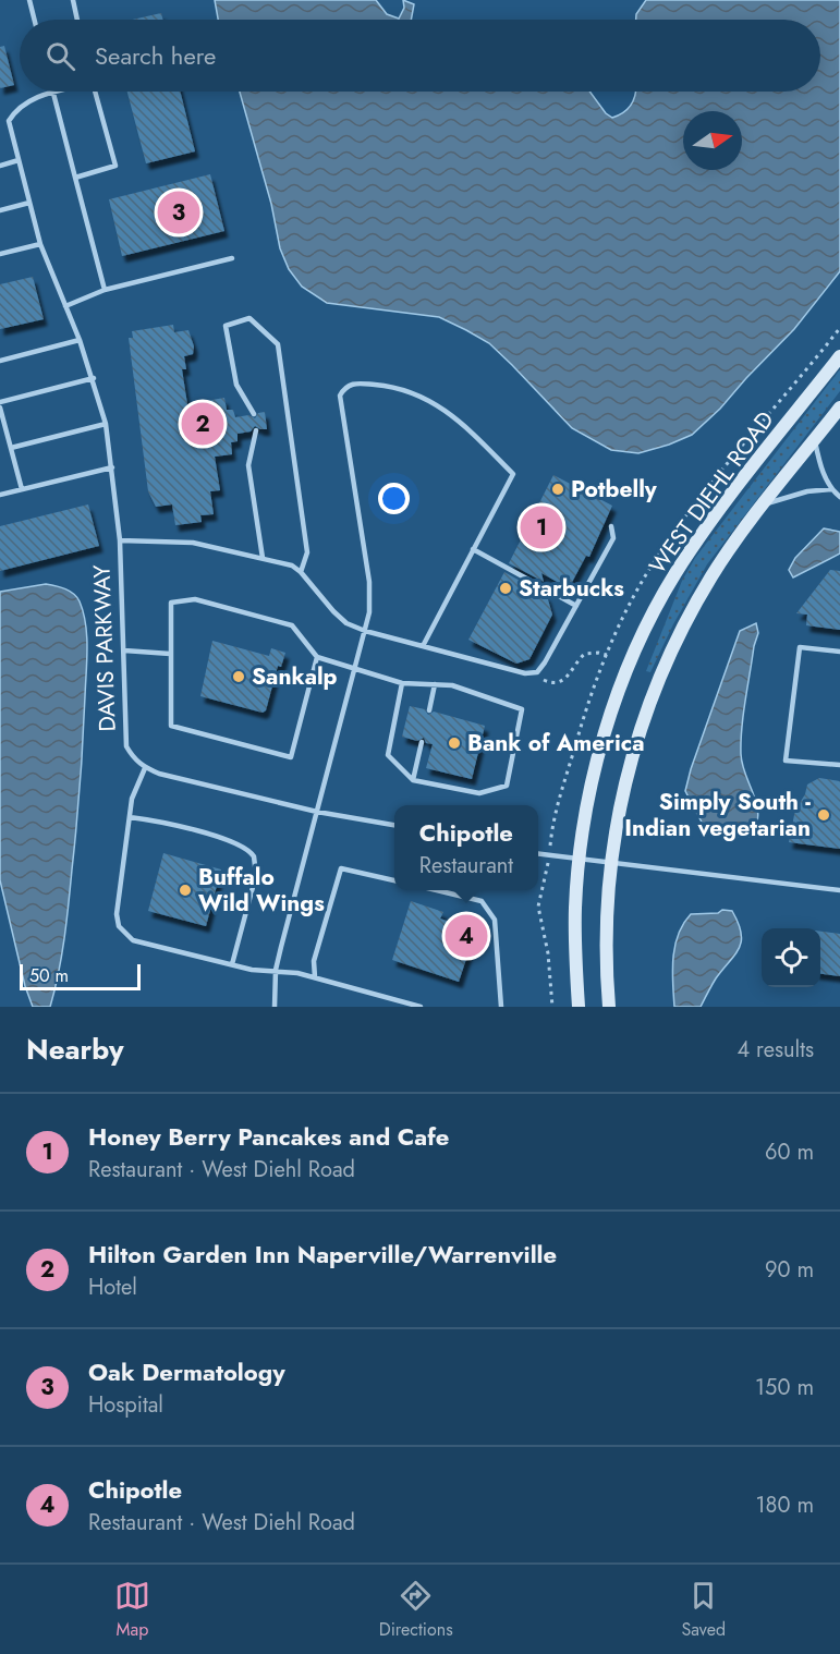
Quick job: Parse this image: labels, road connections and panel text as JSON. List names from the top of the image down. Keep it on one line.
{"streets":{"street":["WEST DIEHL ROAD"],"lane":["DAVIS PARKWAY"]},"places":["Potbelly","Starbucks","Sankalp","Bank of America","Simply South - Indian vegetarian","Buffalo Wild Wings"],"scale_bar":"50 m","north":"right","page":{"search":"Search here","pins":["3","2","1","4"],"popup":["Chipotle","Restaurant"],"scale":"50 m","heading":["Nearby","4 results"],"list":[{"mark":"1","name":"Honey Berry Pancakes and Cafe","note":"Restaurant · West Diehl Road","value":"60 m"},{"mark":"2","name":"Hilton Garden Inn Naperville/Warrenville","note":"Hotel","value":"90 m"},{"mark":"3","name":"Oak Dermatology","note":"Hospital","value":"150 m"},{"mark":"4","name":"Chipotle","note":"Restaurant · West Diehl Road","value":"180 m"}],"nav":["Map","Directions","Saved"]}}
